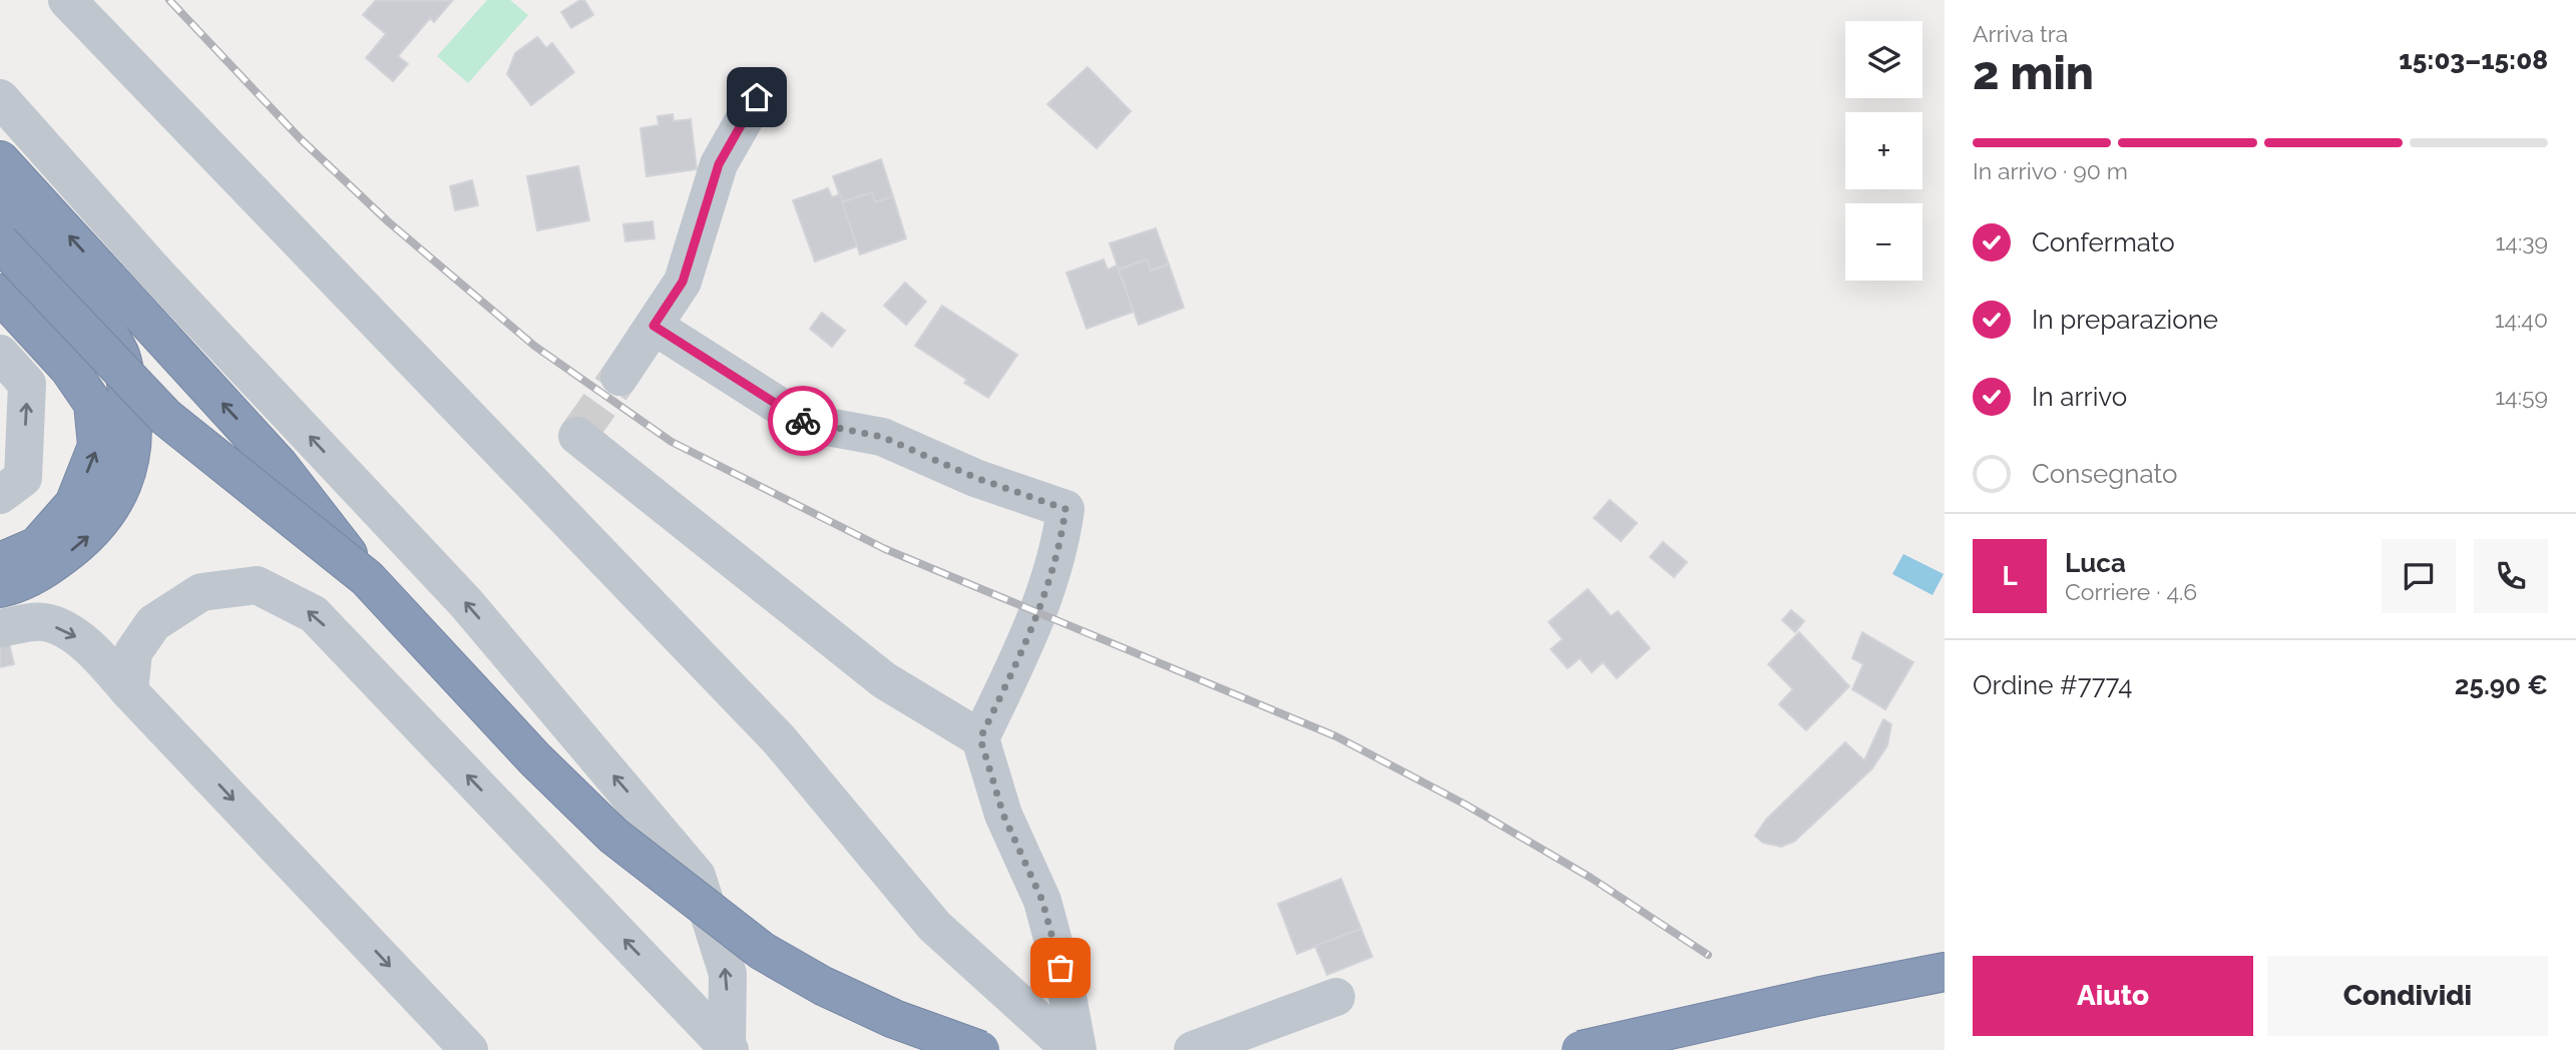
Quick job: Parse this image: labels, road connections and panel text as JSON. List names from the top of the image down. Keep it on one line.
{"page":{"heading":["2 min","Arriva tra","15:03–15:08"],"panel":["Luca","Corriere · 4.6","Ordine #7774","25.90 €"],"map_buttons":["+","−"],"bar":"In arrivo · 90 m","list":[["Confermato","14:39"],["In preparazione","14:40"],["In arrivo","14:59"],"Consegnato"],"round":"L","buttons":["Aiuto","Condividi"]}}
